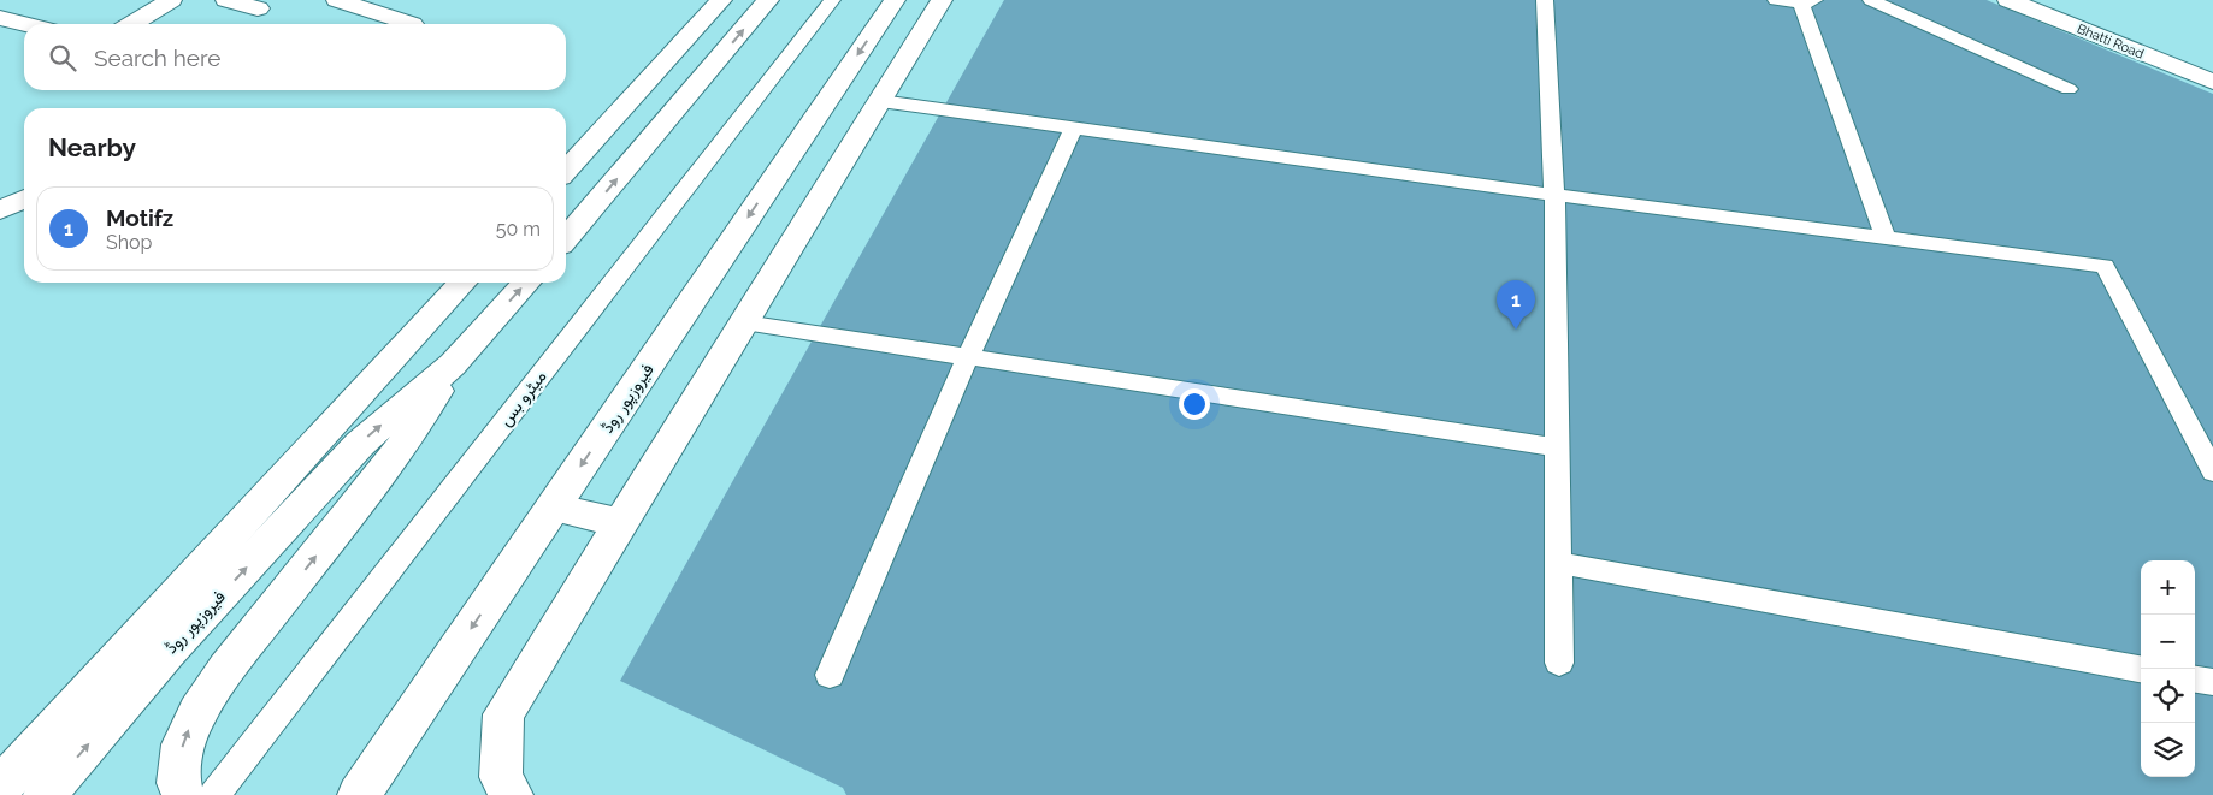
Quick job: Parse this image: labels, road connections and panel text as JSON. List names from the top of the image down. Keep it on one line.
{"streets":{"street":["Bhatti Road","فیروزپور روڈ"],"lane":["میٹرو بس"]},"page":{"search":"Search here","heading":"Nearby","list":[{"mark":"1","name":"Motifz","note":"Shop","value":"50 m"}],"pins":"1","map_buttons":["+","−"]}}
